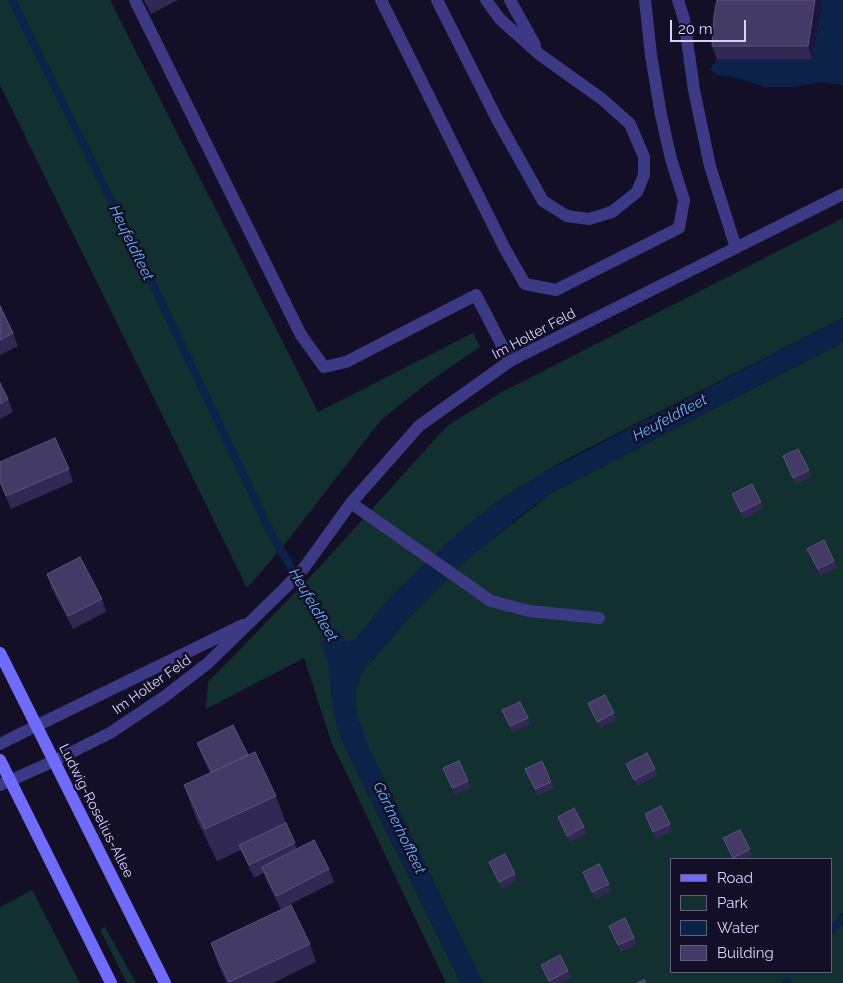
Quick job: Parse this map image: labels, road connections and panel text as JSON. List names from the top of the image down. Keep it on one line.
{"streets":{"main road":["Ludwig-Roselius-Allee"],"street":["Im Holter Feld"]},"crossings":[["Im Holter Feld","Ludwig-Roselius-Allee"]],"water":["Heufeldfleet","Gärtnerhoffleet"],"legend":["Road","Park","Water","Building"],"scale_bar":"20 m"}
